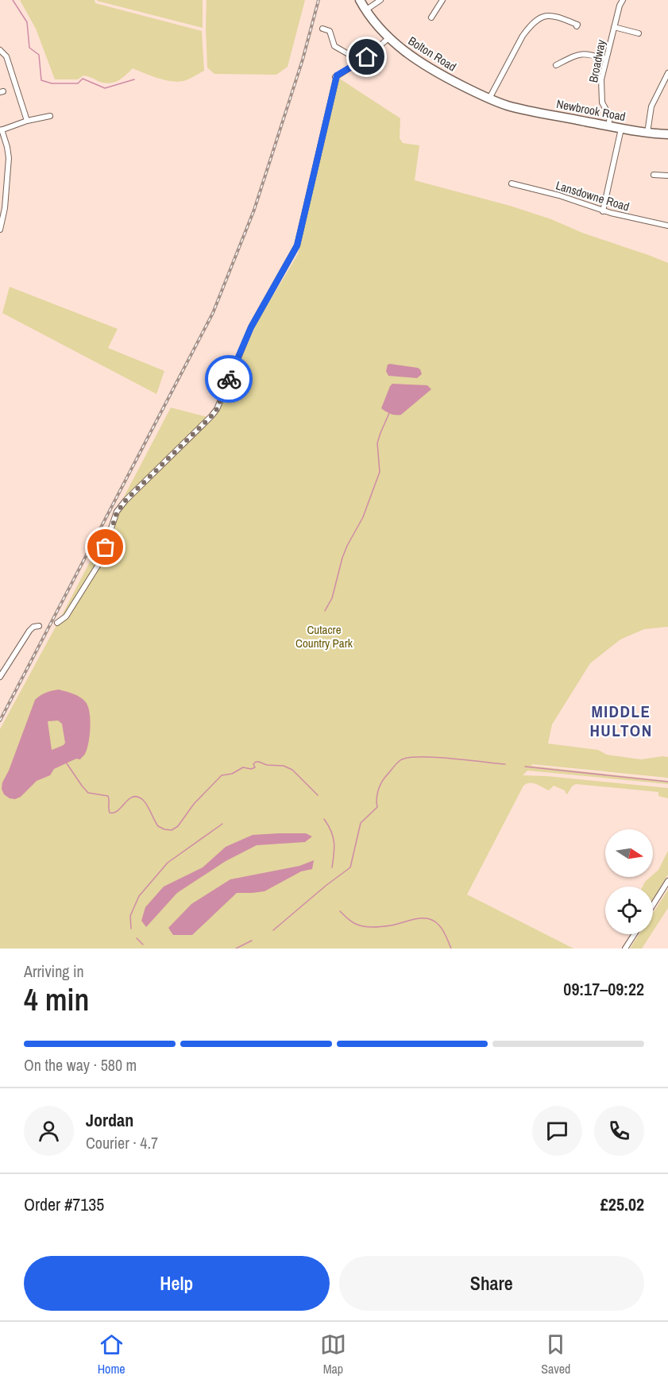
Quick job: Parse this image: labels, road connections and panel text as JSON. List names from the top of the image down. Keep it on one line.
{"streets":{"highway":["Bolton Road","Newbrook Road"],"street":["Broadway","Lansdowne Road"]},"crossings":[["Bolton Road","Newbrook Road"],["Broadway","Newbrook Road"]],"districts":["MIDDLE HULTON"],"parks":["Cutacre Country Park"],"north":"right","page":{"heading":["4 min","Arriving in","09:17–09:22"],"panel":["Jordan","Courier · 4.7","Order #7135","£25.02"],"bar":"On the way · 580 m","buttons":["Help","Share"],"tabs":["Home","Map","Saved"]}}
